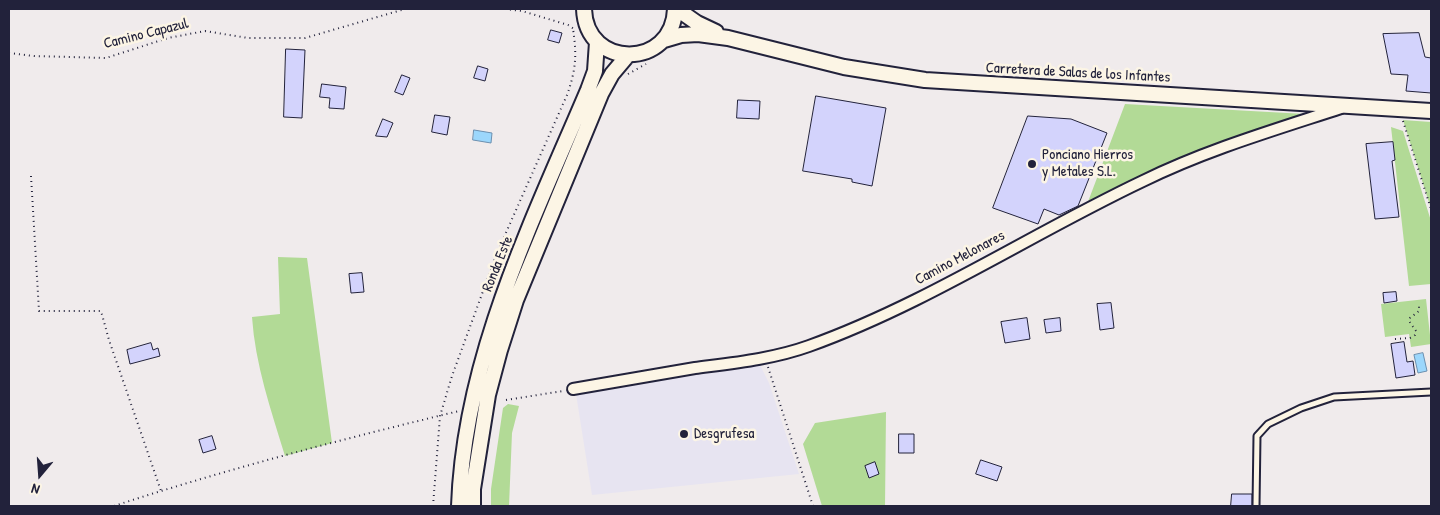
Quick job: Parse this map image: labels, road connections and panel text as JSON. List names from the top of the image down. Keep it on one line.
{"streets":{"main road":["Carretera de Salas de los Infantes","Ronda Este"],"street":["Camino Melonares"],"path":["Camino Capazul"]},"crossings":[["Carretera de Salas de los Infantes","Camino Melonares"]],"places":["Ponciano Hierros y Metales S.L.","Desgrufesa"],"north":"bottom"}
